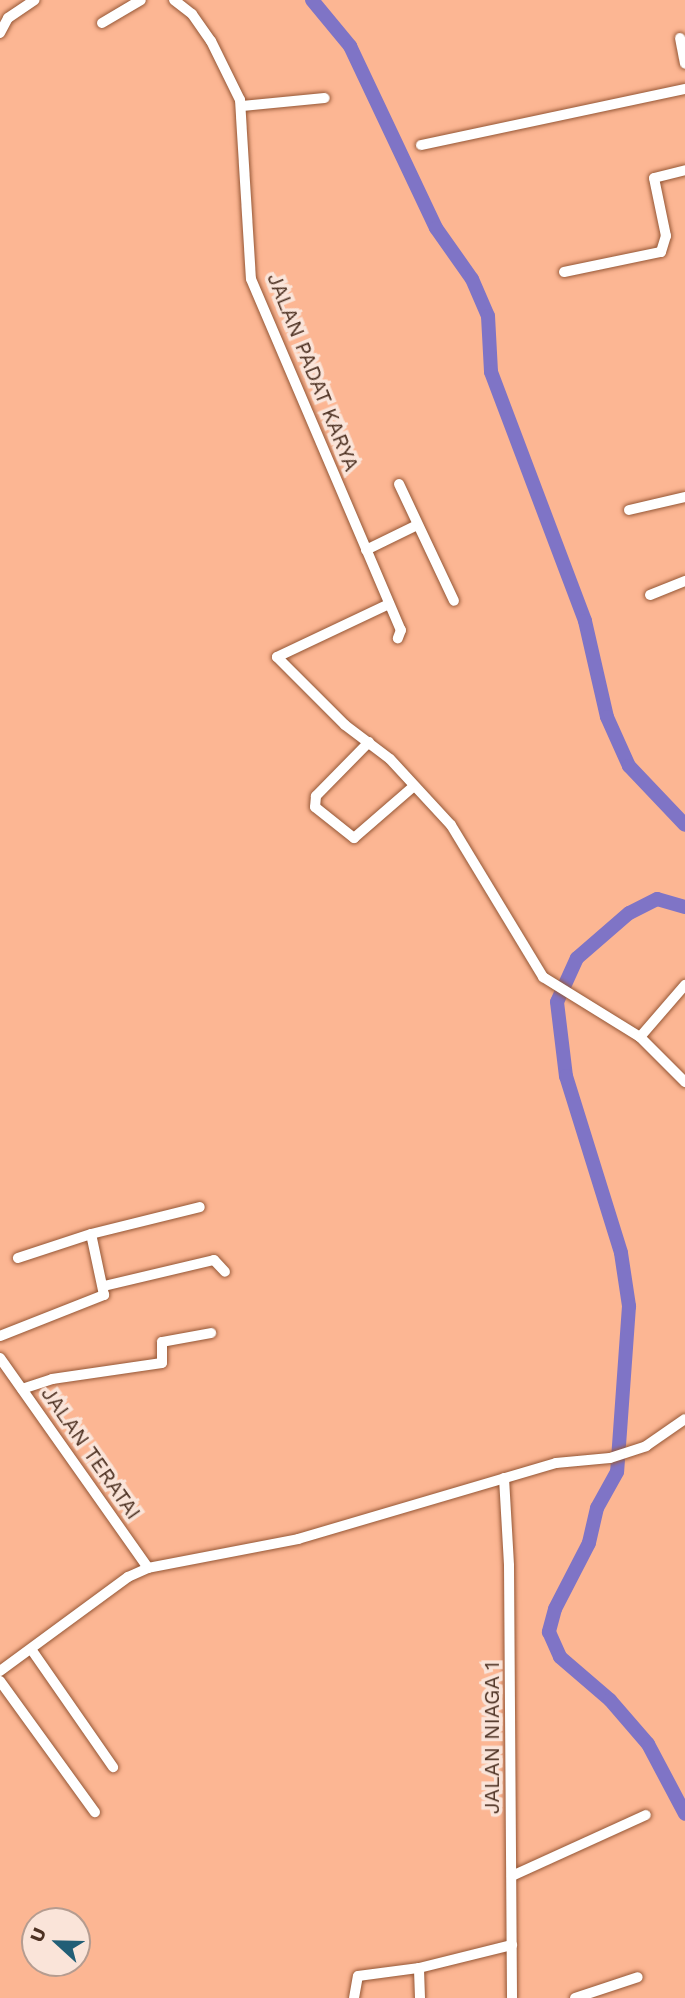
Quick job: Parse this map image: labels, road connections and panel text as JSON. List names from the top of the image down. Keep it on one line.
{"streets":{"street":["JALAN PADAT KARYA","JALAN TERATAI","JALAN NIAGA 1"]},"north":"left"}
